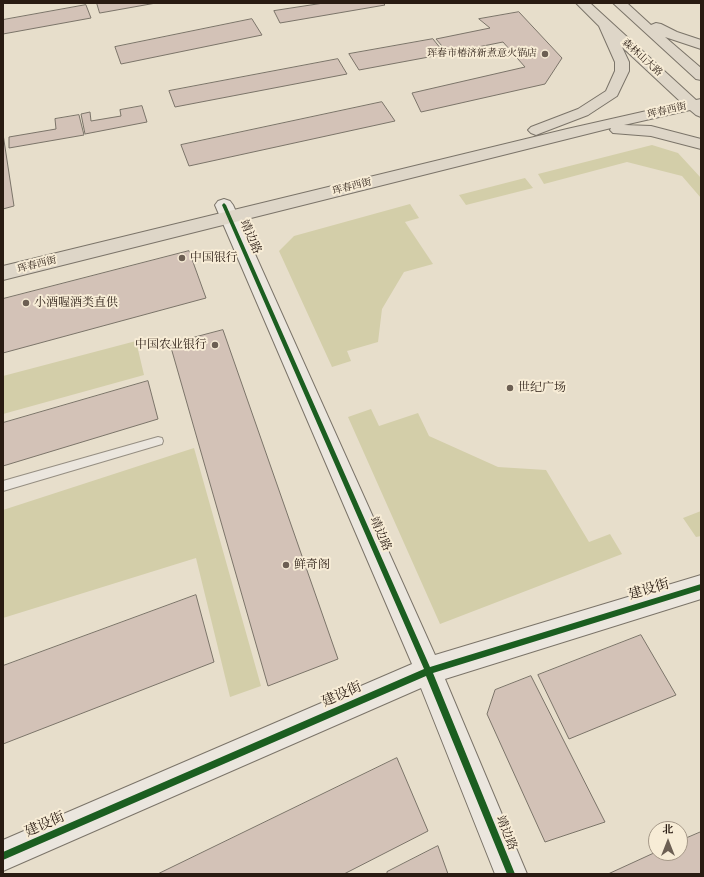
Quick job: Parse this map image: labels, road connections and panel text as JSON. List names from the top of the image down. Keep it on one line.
{"streets":{"main road":["森林山大路","珲春西街"],"street":["靖边路","建设街"]},"crossings":[["森林山大路","珲春西街"],["珲春西街","靖边路"],["靖边路","建设街"]],"places":["珲春市椿济新煮意火锅店","中国银行","小酒喔酒类直供","中国农业银行","世纪广场","鲜奇阁"],"north":"top"}
